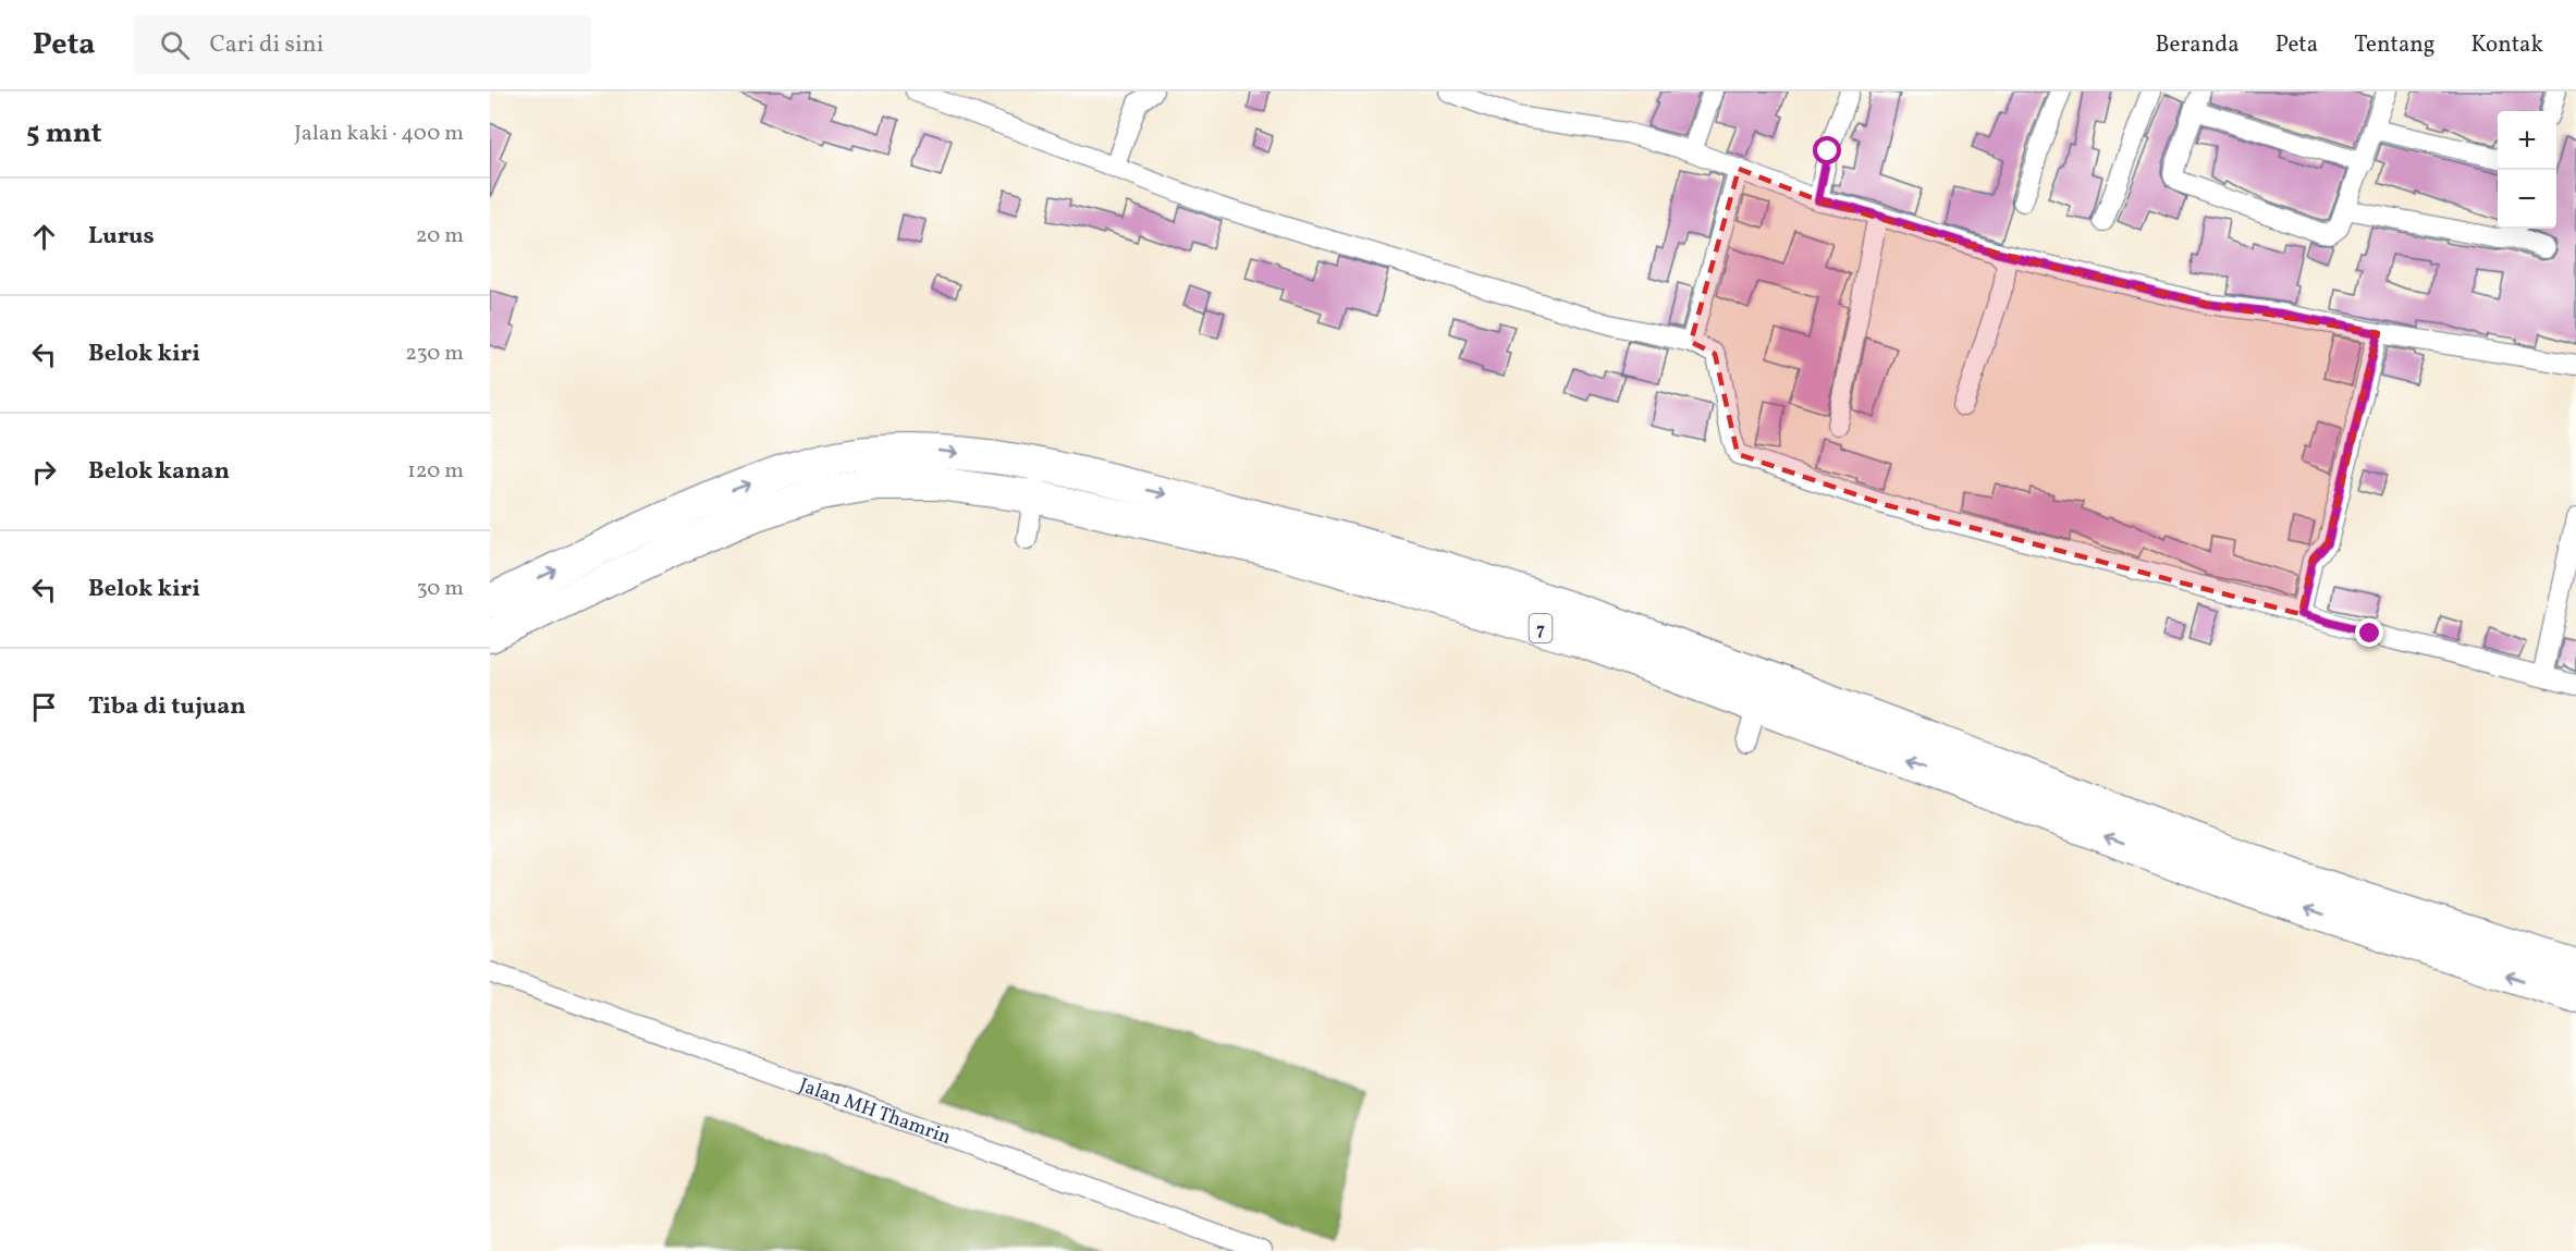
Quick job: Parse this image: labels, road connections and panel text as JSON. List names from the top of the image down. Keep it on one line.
{"streets":{"highway":["7"],"street":["Jalan MH Thamrin"]},"page":{"header":"Peta","search":"Cari di sini","nav":["Beranda","Peta","Tentang","Kontak"],"heading":["5 mnt","Jalan kaki · 400 m"],"map_buttons":["+","−"],"list":[["Lurus","20 m"],["Belok kiri","230 m"],["Belok kanan","120 m"],["Belok kiri","30 m"],"Tiba di tujuan"]}}
